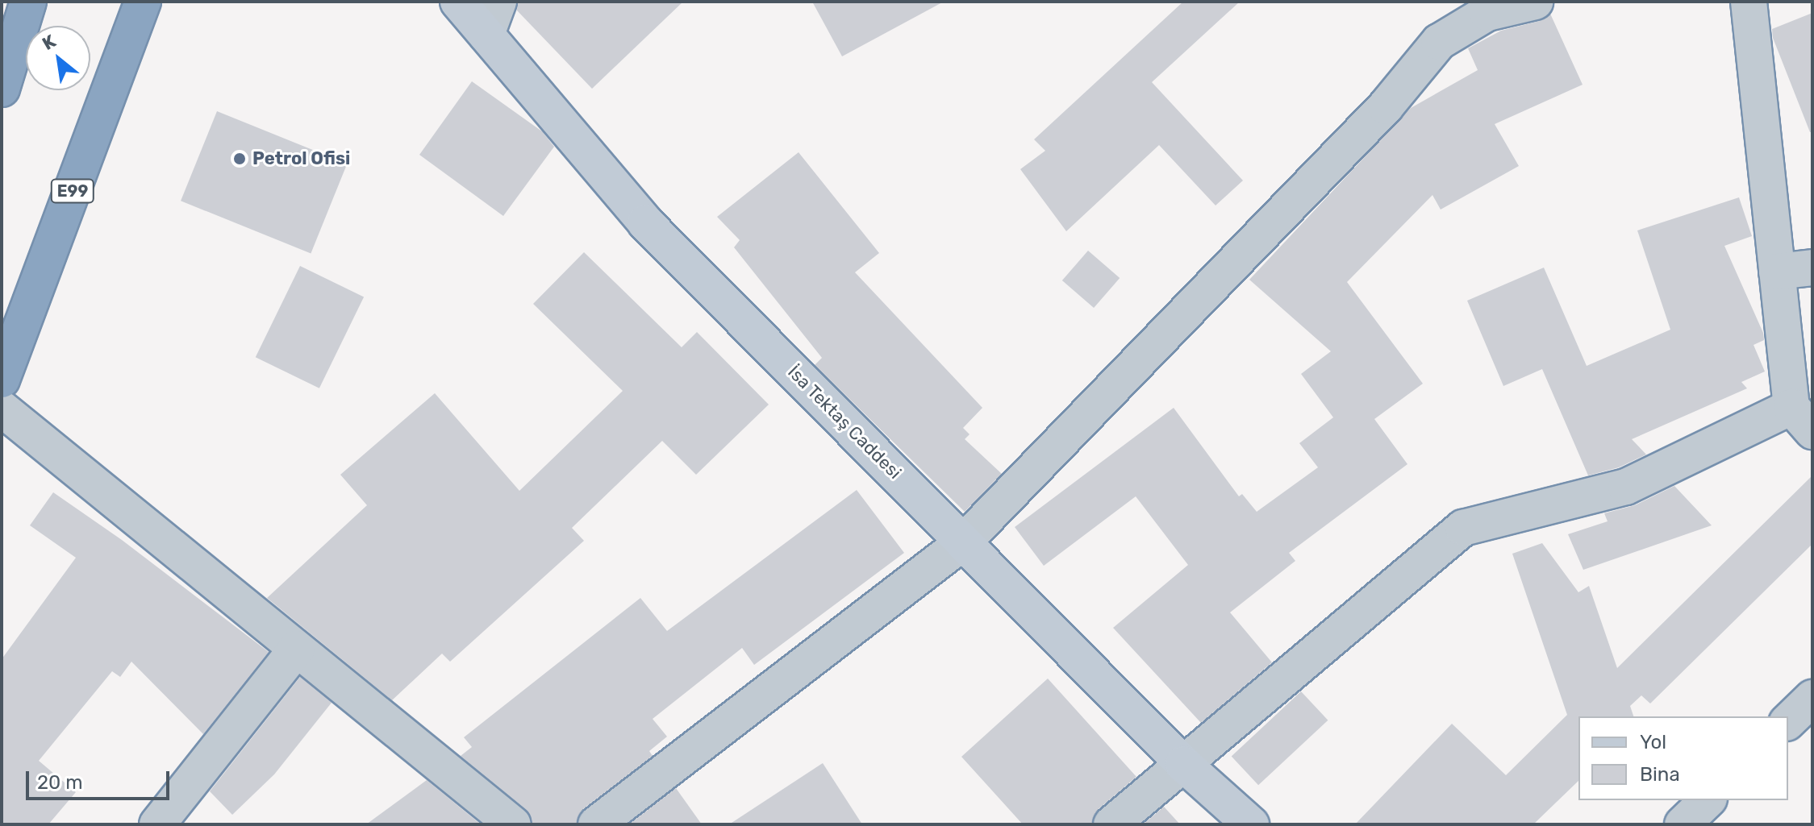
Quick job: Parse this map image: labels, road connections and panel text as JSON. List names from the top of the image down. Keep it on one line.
{"streets":{"highway":["E99"],"street":["İsa Tektaş Caddesi"]},"places":["Petrol Ofisi"],"legend":["Yol","Bina"],"scale_bar":"20 m","north":"top left"}
